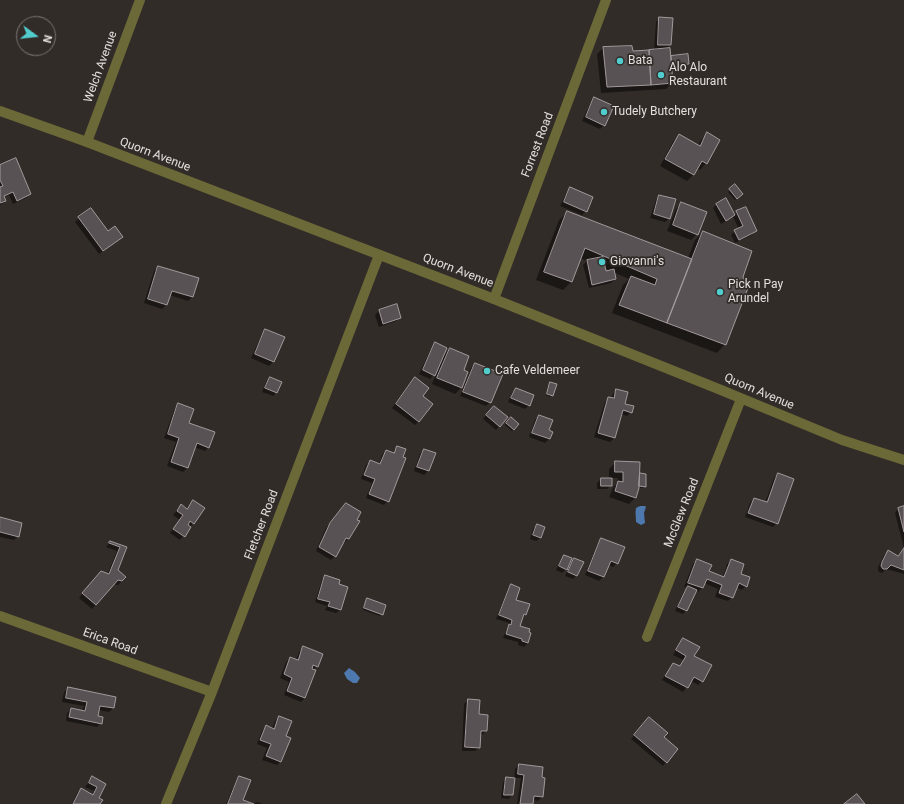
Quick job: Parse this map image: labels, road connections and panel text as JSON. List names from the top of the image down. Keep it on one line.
{"streets":{"street":["Welch Avenue","Forrest Road","Quorn Avenue","McGlew Road","Fletcher Road","Erica Road"]},"crossings":[["Welch Avenue","Quorn Avenue"],["Forrest Road","Quorn Avenue"],["Quorn Avenue","McGlew Road"],["Quorn Avenue","Fletcher Road"],["Fletcher Road","Erica Road"]],"places":["Bata","Alo Alo Restaurant","Tudely Butchery","Giovanni's","Pick n Pay Arundel","Cafe Veldemeer"],"north":"right"}
